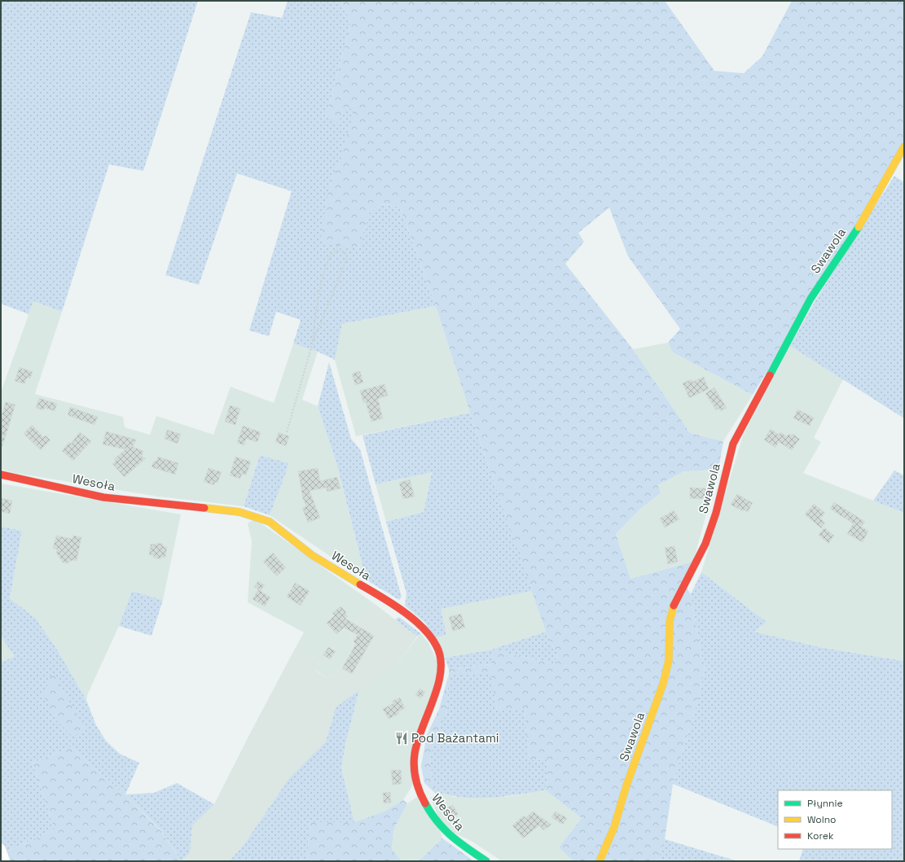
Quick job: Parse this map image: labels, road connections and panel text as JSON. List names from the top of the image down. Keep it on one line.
{"streets":{"street":["Swawola","Wesoła"]},"places":{"restaurant":["Pod Bażantami"]},"legend":["Płynnie","Wolno","Korek"]}
